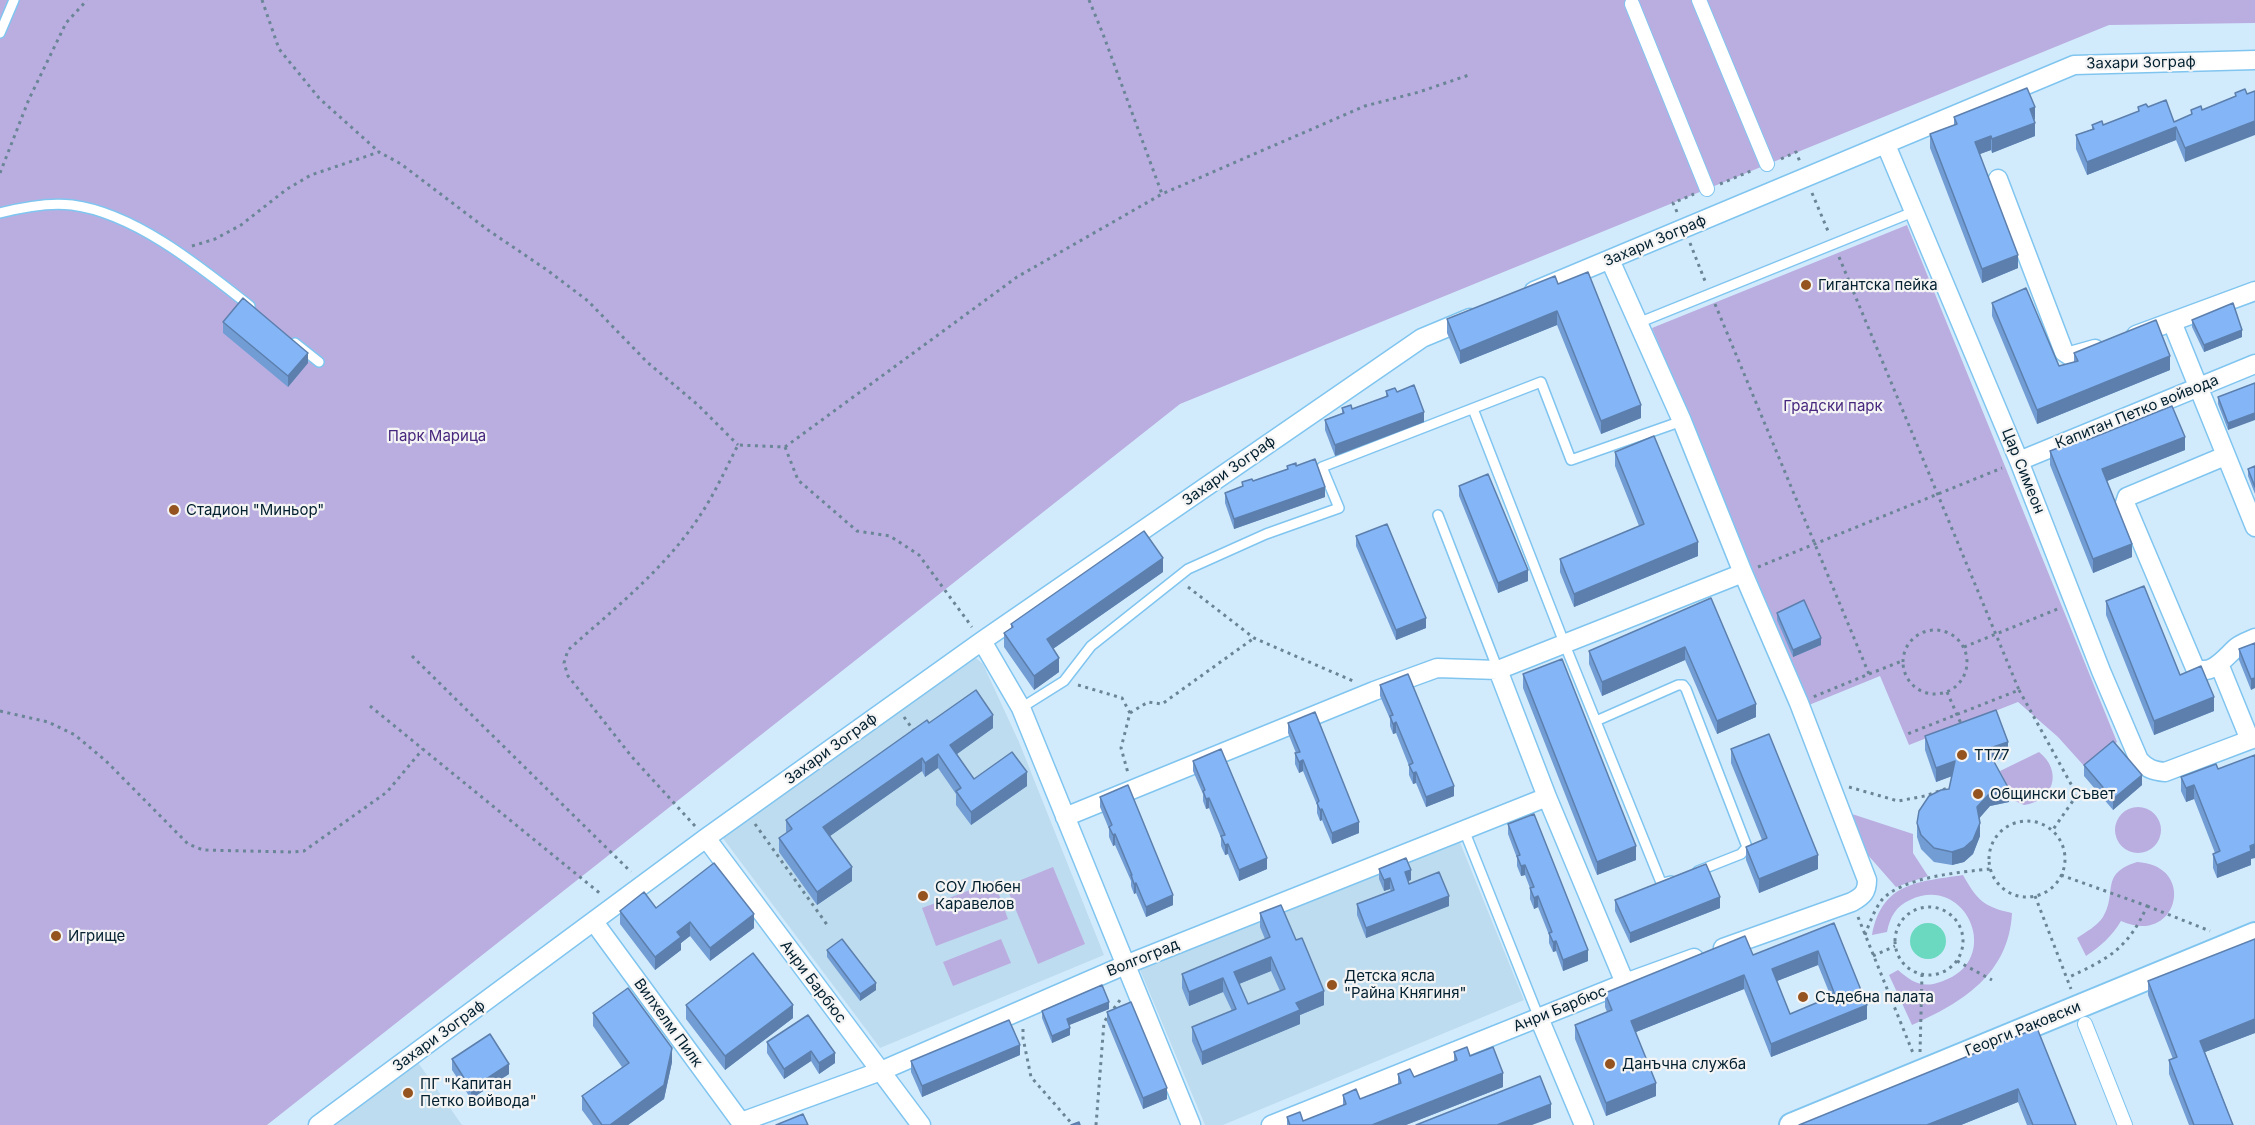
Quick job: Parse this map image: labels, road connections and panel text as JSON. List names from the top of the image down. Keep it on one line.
{"streets":{"street":["Захари Зограф","Капитан Петко войвода","Цар Симеон","Волгоград","Анри Барбюс","Вилхелм Пилк","Георги Раковски"]},"crossings":[["Захари Зограф","Цар Симеон"],["Захари Зограф","Анри Барбюс"],["Захари Зограф","Вилхелм Пилк"],["Капитан Петко войвода","Цар Симеон"],["Волгоград","Анри Барбюс"],["Волгоград","Вилхелм Пилк"]],"parks":["Градски парк","Парк Марица"],"places":["Гигантска пейка","Стадион \"Миньор\"","TT77","Общински Съвет","СОУ Любен Каравелов","Игрище","Детска ясла \"Райна Княгиня\"","Съдебна палата","Данъчна служба","ПГ \"Капитан Петко войвода\""]}
